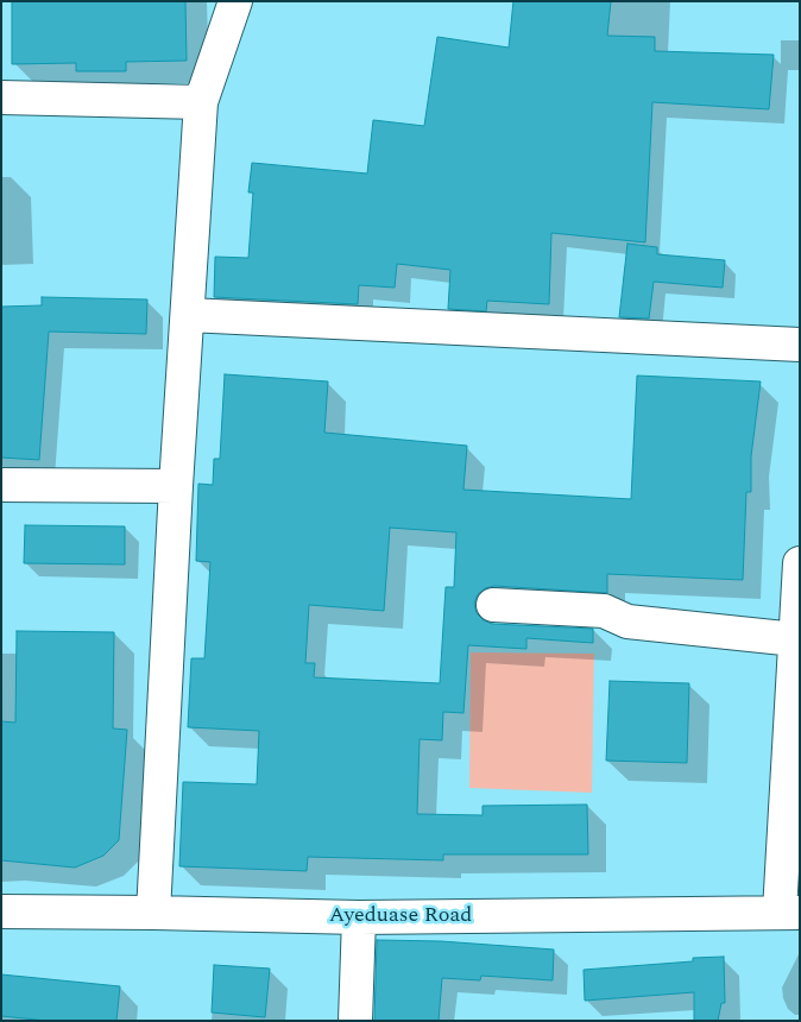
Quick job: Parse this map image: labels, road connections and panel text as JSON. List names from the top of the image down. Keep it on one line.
{"streets":{"street":["Ayeduase Road"]}}
